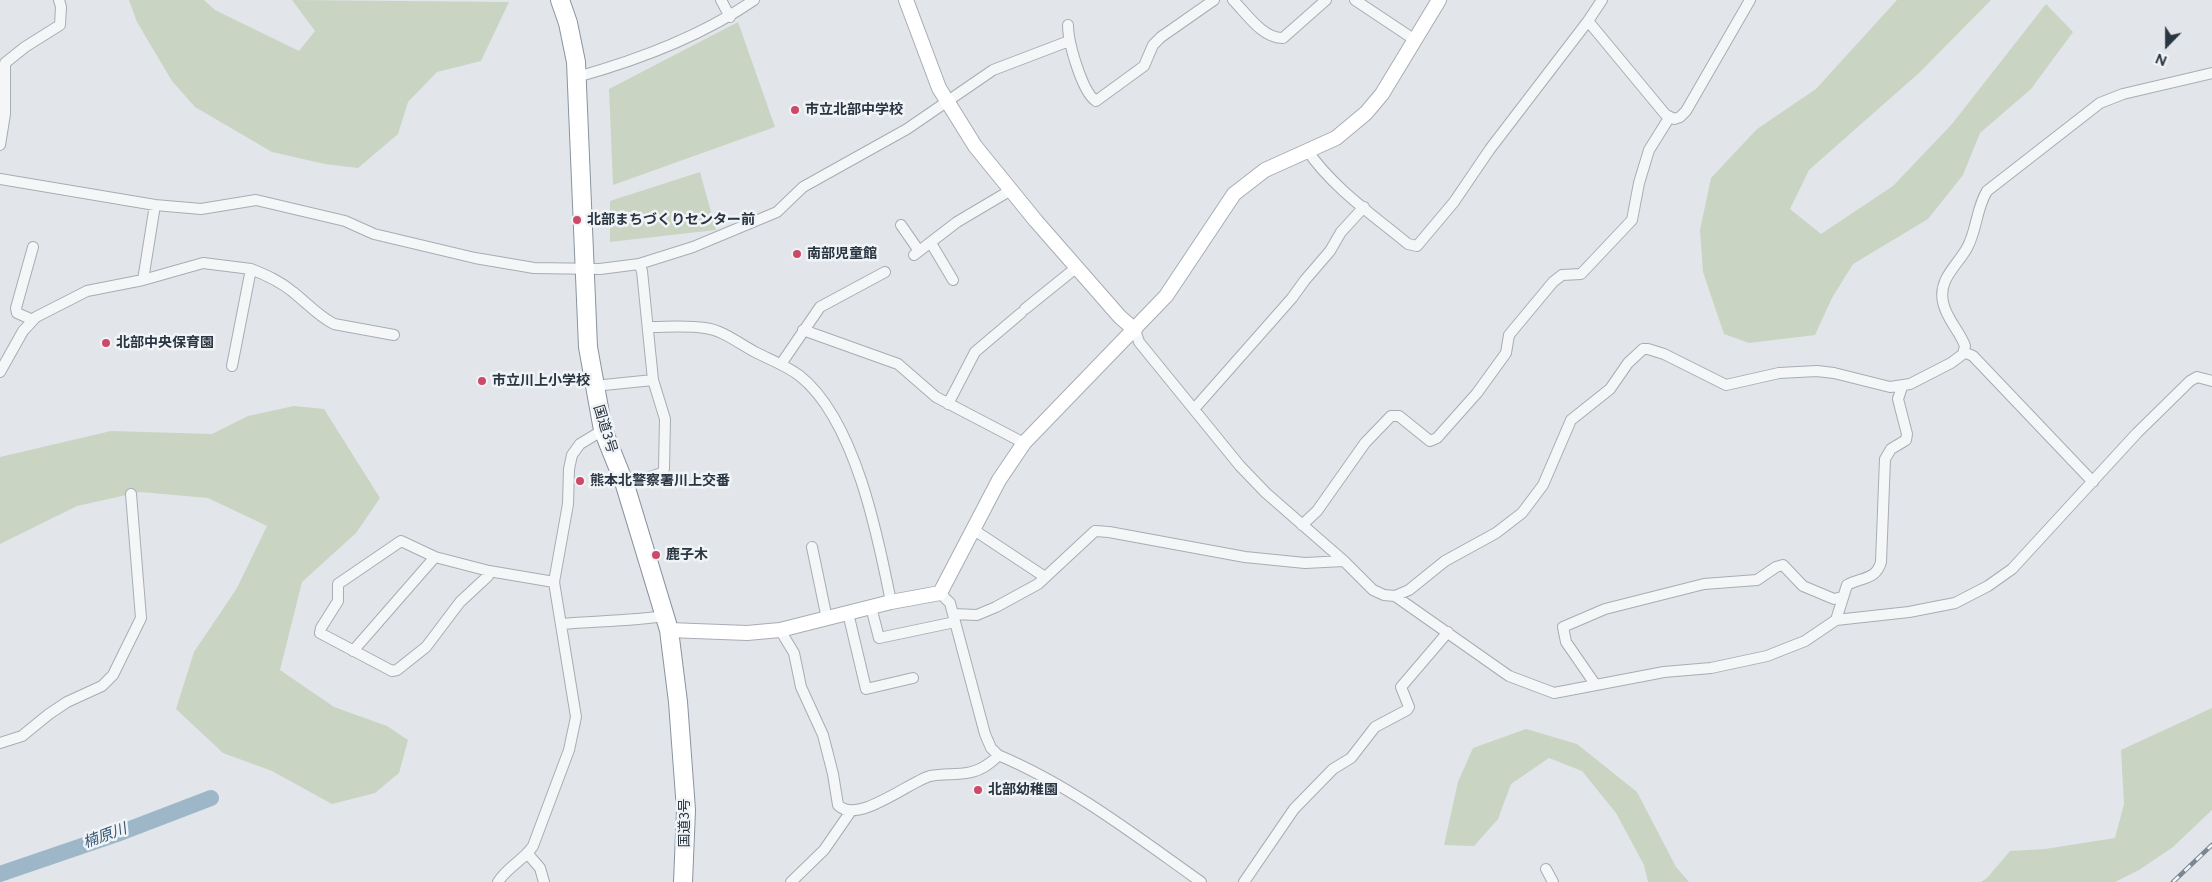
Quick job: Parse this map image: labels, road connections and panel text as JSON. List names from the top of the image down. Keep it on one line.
{"streets":{"highway":["国道3号"]},"water":["楠原川"],"places":["市立北部中学校","北部まちづくりセンター前","南部児童館","北部中央保育園","市立川上小学校","熊本北警察署川上交番","鹿子木","北部幼稚園"],"north":"bottom"}
